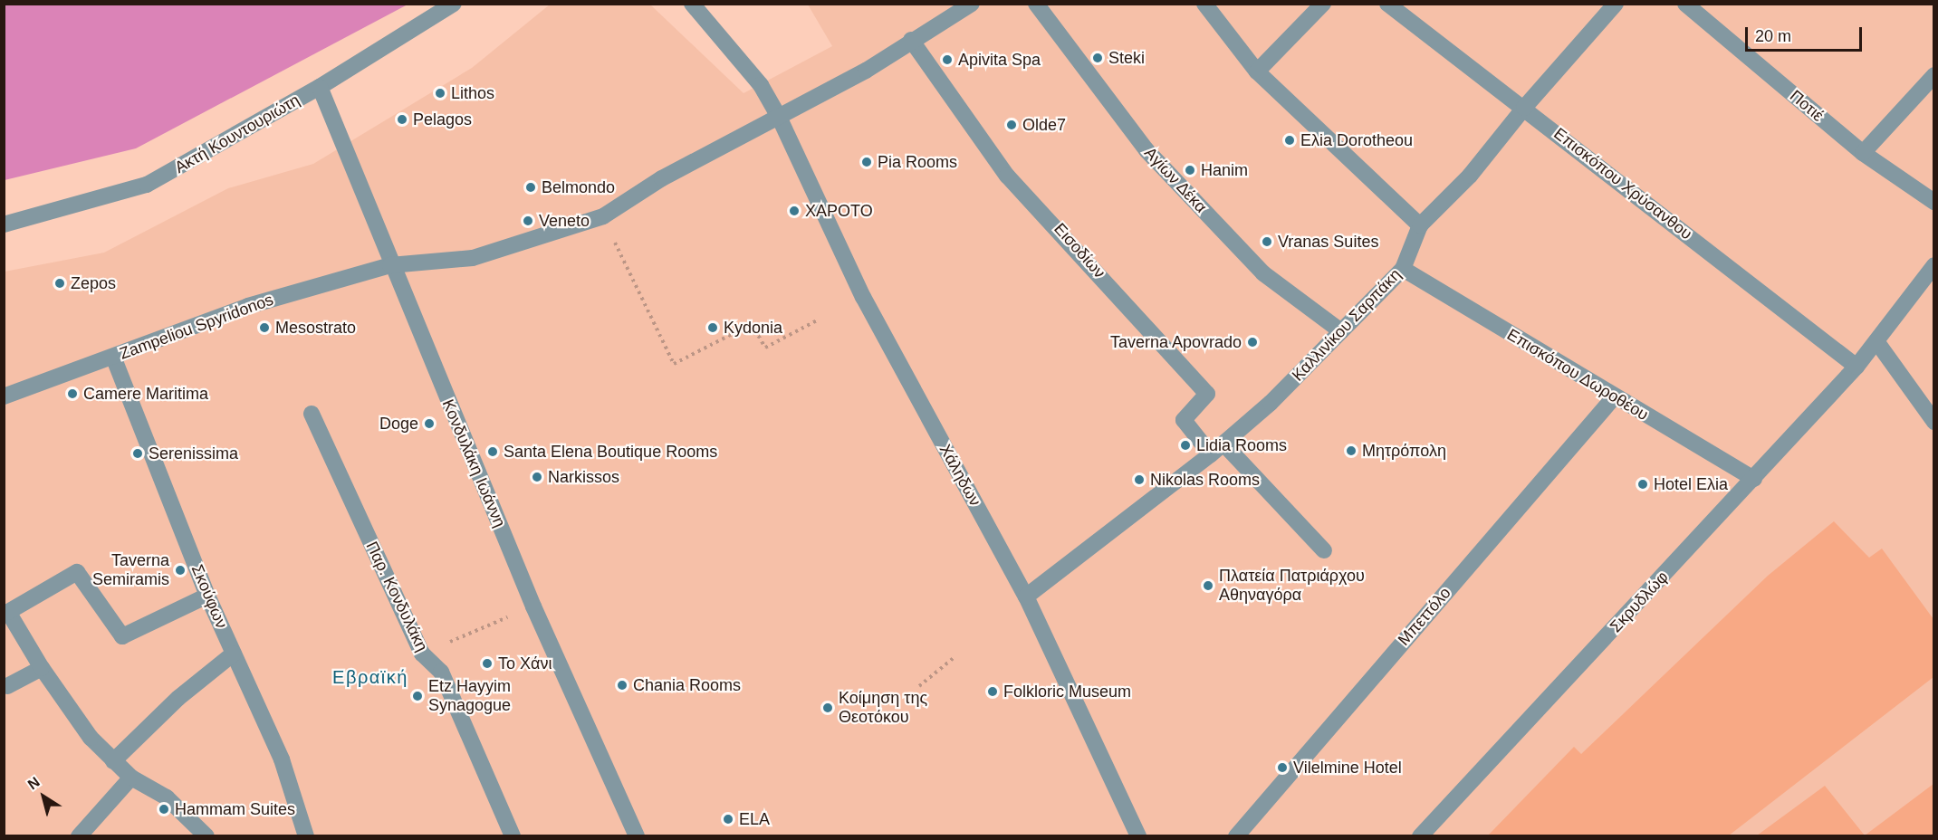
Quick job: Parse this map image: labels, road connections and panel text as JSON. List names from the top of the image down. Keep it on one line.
{"streets":{"street":["Ποτιέ","Ακτή Κουντουριώτη","Αγίων Δέκα","Επισκόπου Χρύσανθου","Εισοδίων","Καλλινίκου Σαρπάκη","Zampeliou Spyridonos","Επισκόπου Δωροθέου","Κονδυλάκη Ιωάννη","Χάληδων","Σκούφων","Παρ. Κονδυλάκη","Σκρυδλώφ","Μπεττόλο"]},"crossings":[["Ακτή Κουντουριώτη","Κονδυλάκη Ιωάννη"],["Αγίων Δέκα","Καλλινίκου Σαρπάκη"],["Επισκόπου Χρύσανθου","Καλλινίκου Σαρπάκη"],["Επισκόπου Χρύσανθου","Σκρυδλώφ"],["Εισοδίων","Καλλινίκου Σαρπάκη"],["Εισοδίων","Zampeliou Spyridonos"],["Καλλινίκου Σαρπάκη","Επισκόπου Δωροθέου"],["Καλλινίκου Σαρπάκη","Χάληδων"],["Zampeliou Spyridonos","Κονδυλάκη Ιωάννη"],["Zampeliou Spyridonos","Χάληδων"],["Zampeliou Spyridonos","Σκούφων"],["Επισκόπου Δωροθέου","Σκρυδλώφ"],["Επισκόπου Δωροθέου","Μπεττόλο"]],"districts":["Εβραϊκή"],"places":["Steki","Apivita Spa","Lithos","Pelagos","Olde7","Eλia Dorotheou","Pia Rooms","Hanim","Belmondo","ΧΑΡΟΤΟ","Veneto","Vranas Suites","Zepos","Mesostrato","Kydonia","Taverna Apovrado","Camere Maritima","Doge","Lidia Rooms","Μητρόπολη","Santa Elena Boutique Rooms","Serenissima","Narkissos","Nikolas Rooms","Hotel Eλia","Taverna Semiramis","Πλατεία Πατριάρχου Αθηναγόρα","Το Χάνι","Chania Rooms","Folkloric Museum","Etz Hayyim Synagogue","Κοίμηση της Θεοτόκου","Vilelmine Hotel","Hammam Suites","ELA"],"scale_bar":"20 m","north":"top left"}
